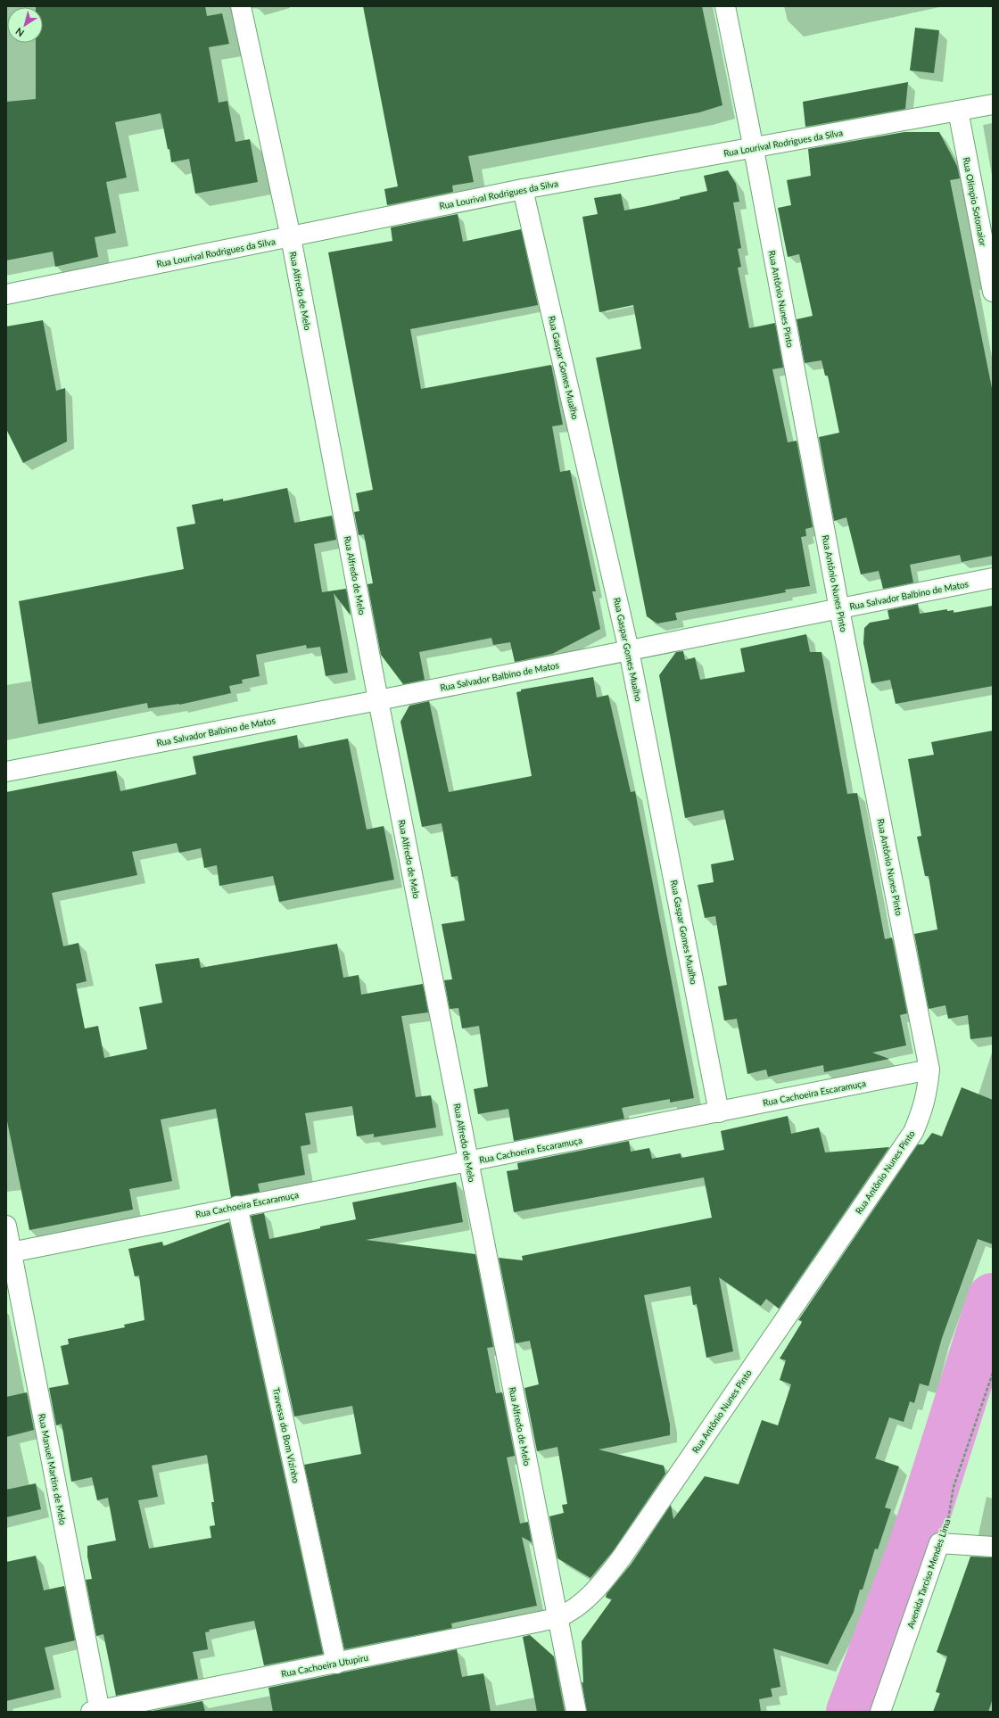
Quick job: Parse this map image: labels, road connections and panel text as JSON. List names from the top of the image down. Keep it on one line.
{"streets":{"street":["Rua Lourival Rodrigues da Silva","Rua Olímpio Sotomaior","Rua Alfredo de Melo","Rua Antônio Nunes Pinto","Rua Gaspar Gomes Mualho","Rua Salvador Balbino de Matos","Rua Cachoeira Escaramuça","Travessa do Bom Vizinho","Rua Manuel Martins de Melo","Avenida Tarciso Mendes Lima","Rua Cachoeira Utupiru"]},"crossings":[["Rua Lourival Rodrigues da Silva","Rua Olímpio Sotomaior"],["Rua Lourival Rodrigues da Silva","Rua Alfredo de Melo"],["Rua Lourival Rodrigues da Silva","Rua Antônio Nunes Pinto"],["Rua Lourival Rodrigues da Silva","Rua Gaspar Gomes Mualho"],["Rua Alfredo de Melo","Rua Antônio Nunes Pinto"],["Rua Alfredo de Melo","Rua Salvador Balbino de Matos"],["Rua Alfredo de Melo","Rua Cachoeira Escaramuça"],["Rua Alfredo de Melo","Rua Cachoeira Utupiru"],["Rua Antônio Nunes Pinto","Rua Salvador Balbino de Matos"],["Rua Antônio Nunes Pinto","Rua Cachoeira Escaramuça"],["Rua Antônio Nunes Pinto","Rua Cachoeira Utupiru"],["Rua Gaspar Gomes Mualho","Rua Salvador Balbino de Matos"],["Rua Gaspar Gomes Mualho","Rua Cachoeira Escaramuça"],["Rua Cachoeira Escaramuça","Travessa do Bom Vizinho"],["Rua Cachoeira Escaramuça","Rua Manuel Martins de Melo"],["Travessa do Bom Vizinho","Rua Cachoeira Utupiru"],["Rua Manuel Martins de Melo","Rua Cachoeira Utupiru"]],"north":"bottom left"}
